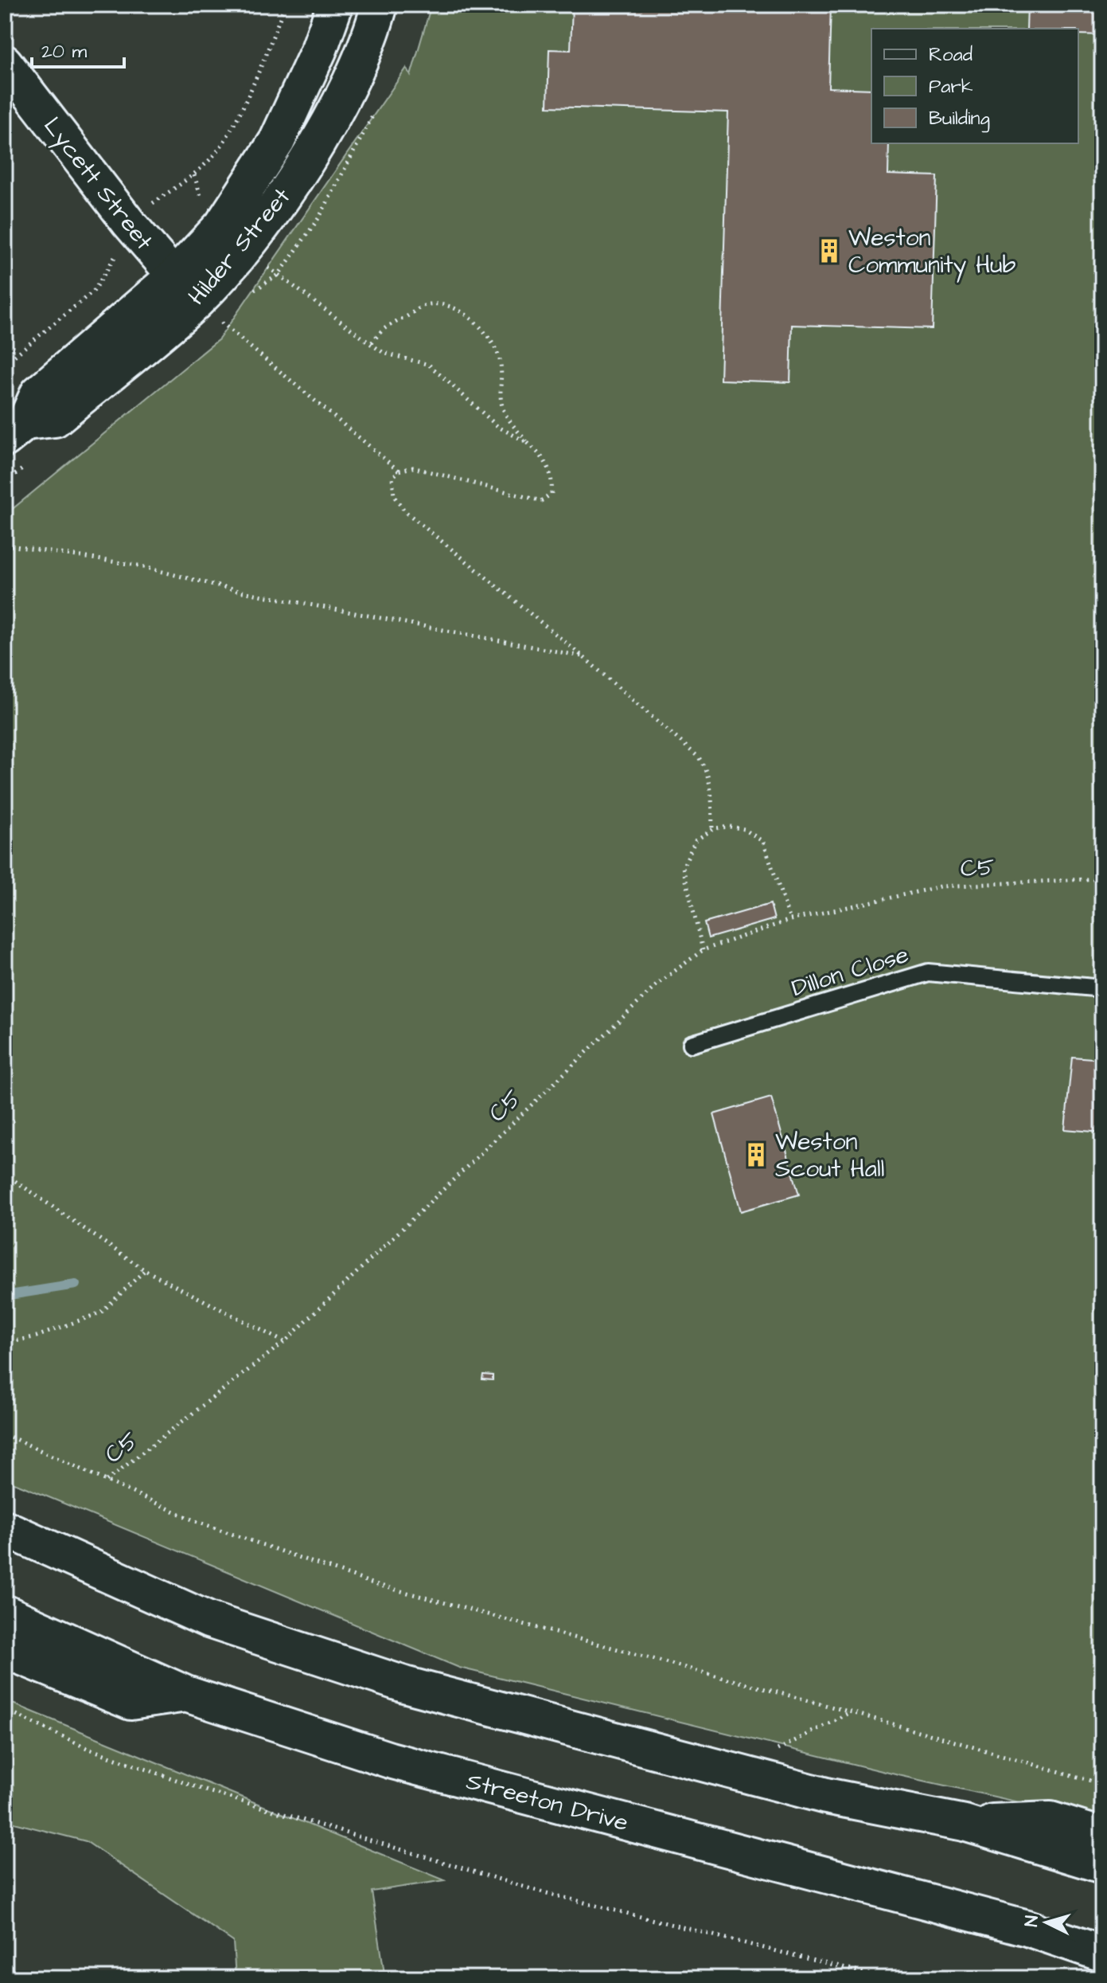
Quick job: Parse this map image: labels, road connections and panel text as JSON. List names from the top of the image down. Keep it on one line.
{"streets":{"main road":["Hilder Street","Streeton Drive"],"street":["Lycett Street"],"lane":["Dillon Close"],"path":["C5"]},"crossings":[["Lycett Street","Hilder Street"]],"places":{"building":["Weston Community Hub","Weston Scout Hall"]},"legend":["Road","Park","Building"],"scale_bar":"20 m","north":"left"}
